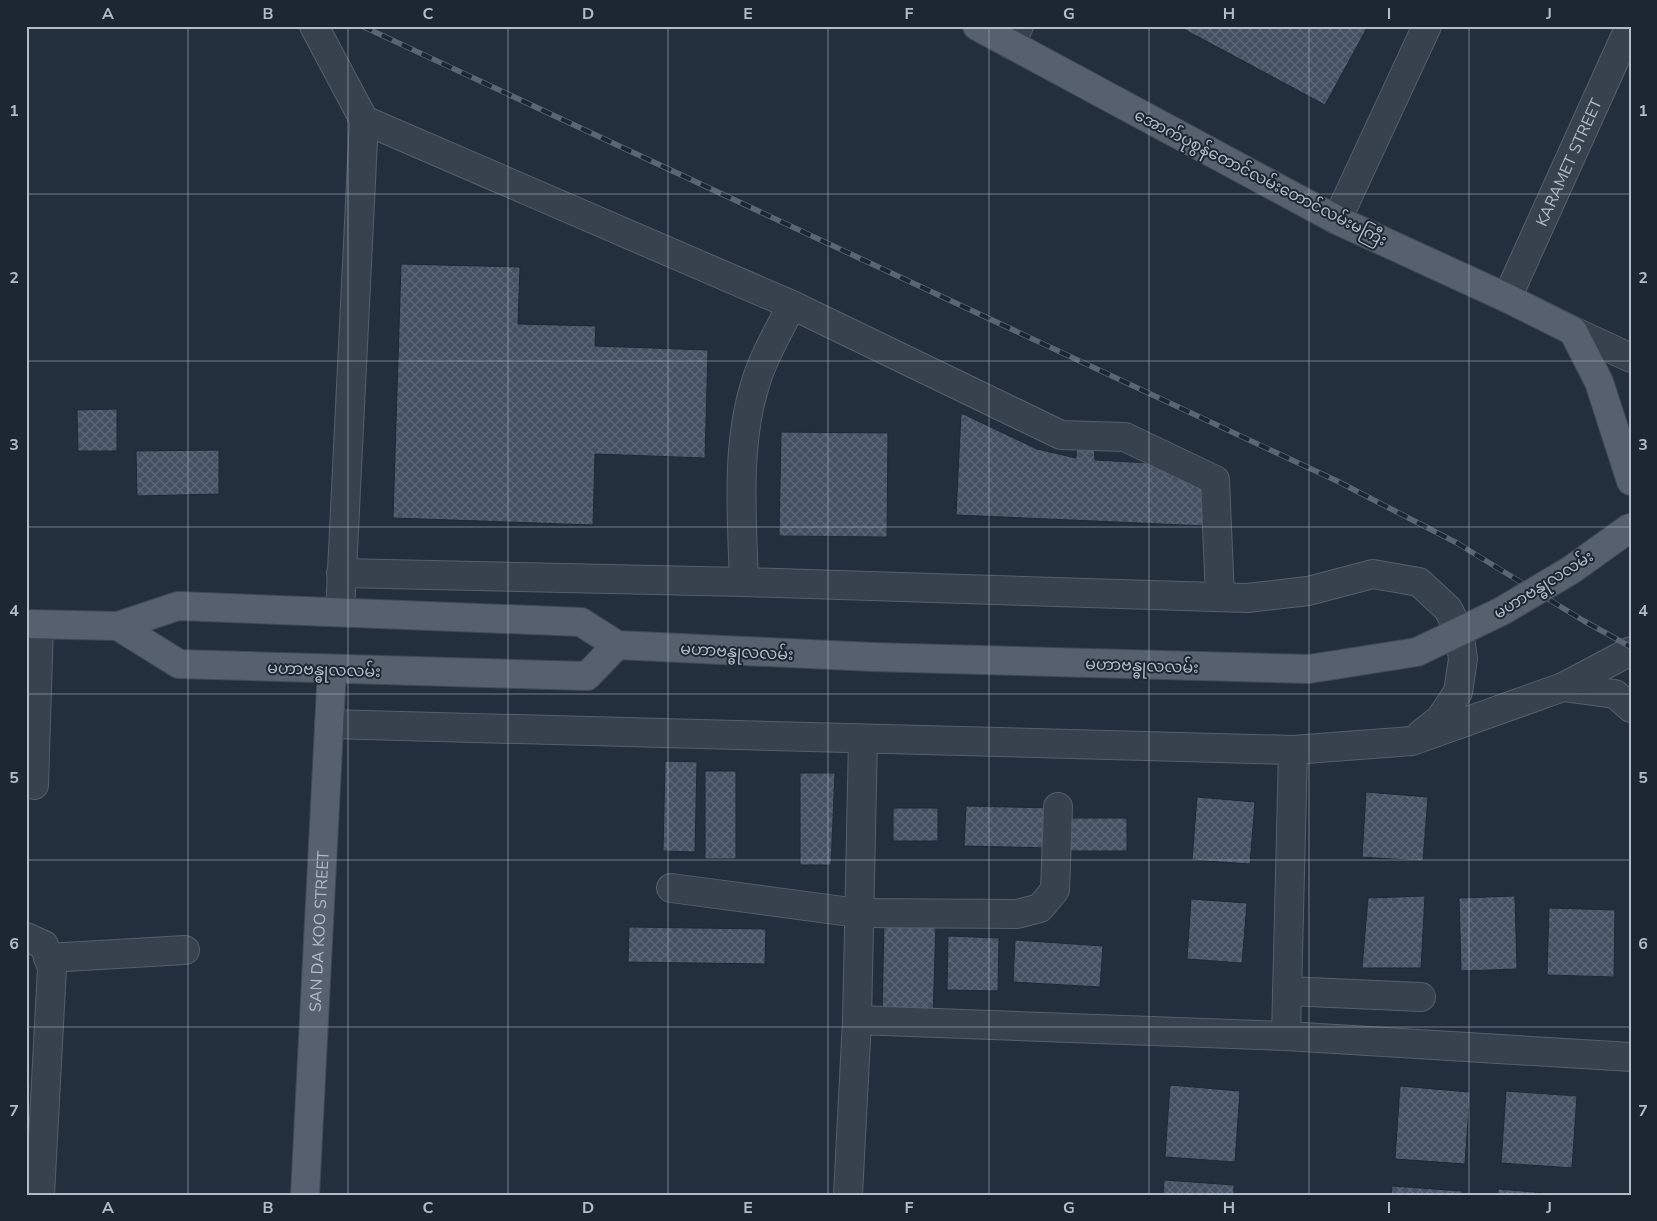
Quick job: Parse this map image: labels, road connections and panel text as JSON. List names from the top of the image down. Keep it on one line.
{"streets":{"main road":["အောက်ပုစွန်တောင်လမ်းတောင်လမ်းမကြီး","မဟာဗန္ဓုလလမ်း","SAN DA KOO STREET"],"street":["KARAMET STREET"]},"crossings":[["KARAMET STREET","အောက်ပုစွန်တောင်လမ်းတောင်လမ်းမကြီး"],["မဟာဗန္ဓုလလမ်း","SAN DA KOO STREET"]],"grid":{"columns":["A","B","C","D","E","F","G","H","I","J"],"rows":["1","2","3","4","5","6","7"]}}
